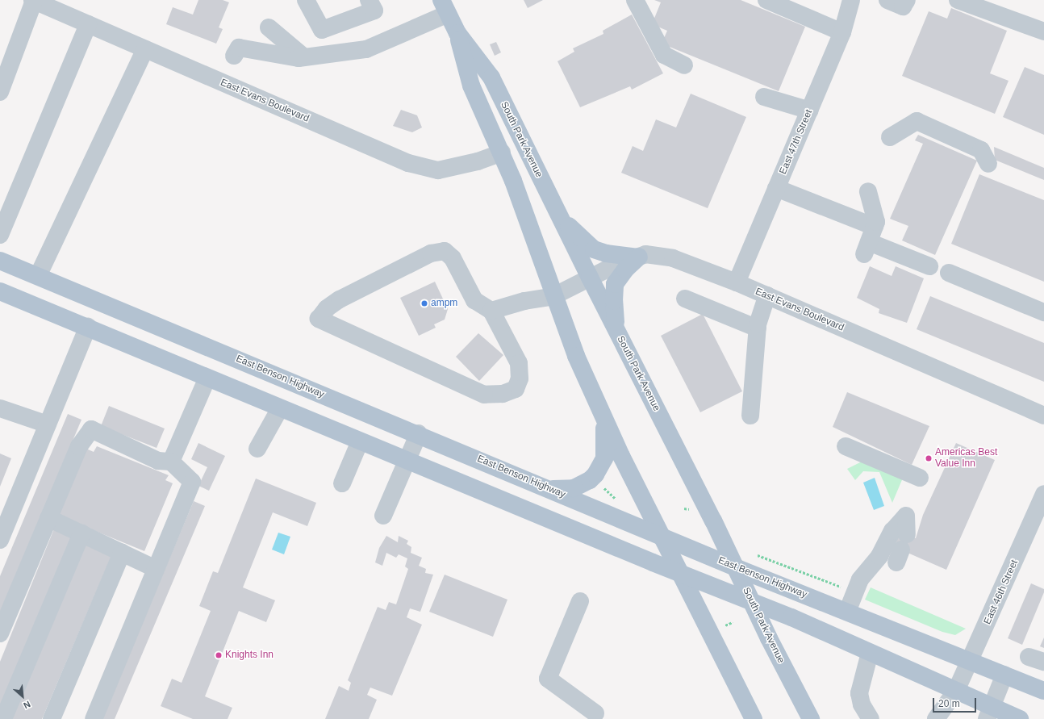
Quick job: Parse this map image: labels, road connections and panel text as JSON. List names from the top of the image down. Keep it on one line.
{"streets":{"main road":["South Park Avenue","East Benson Highway"],"street":["East Evans Boulevard","East 47th Street","East 46th Street"]},"crossings":[["East Evans Boulevard","South Park Avenue"],["East Evans Boulevard","East 47th Street"],["South Park Avenue","East Benson Highway"],["East Benson Highway","East 46th Street"]],"places":["ampm","Americas Best Value Inn","Knights Inn"],"scale_bar":"20 m","north":"bottom right"}
